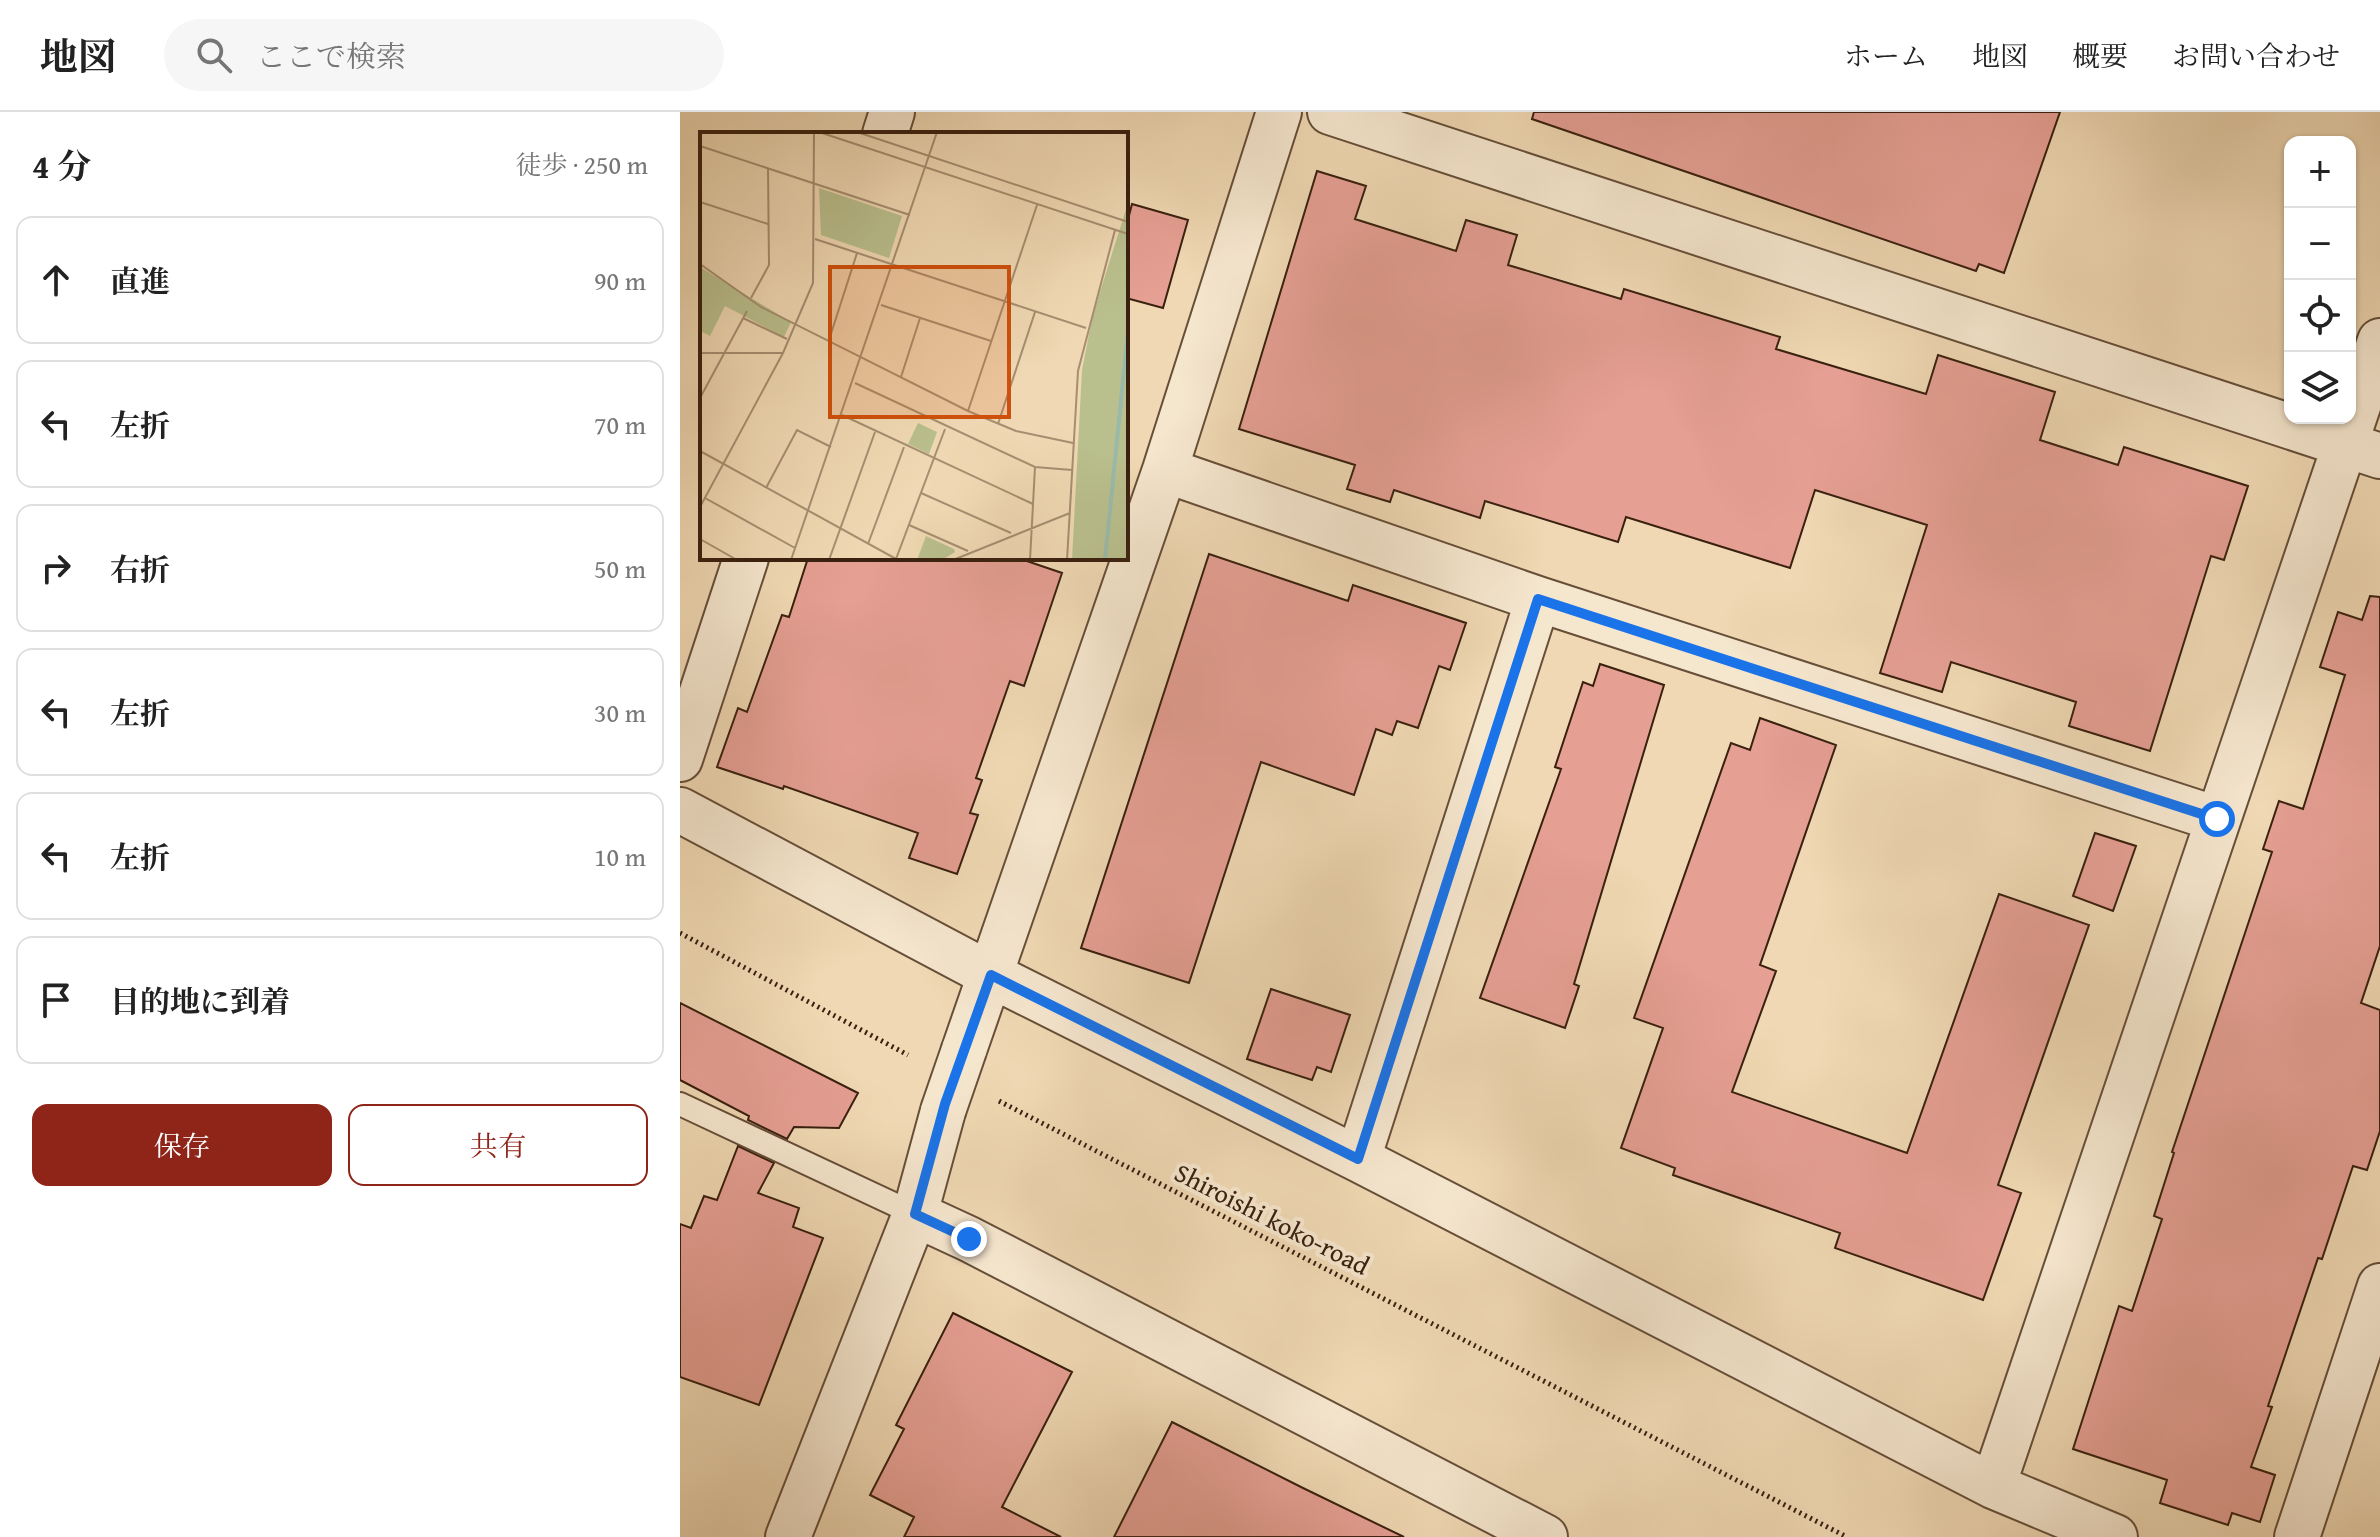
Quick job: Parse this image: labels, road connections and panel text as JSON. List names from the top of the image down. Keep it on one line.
{"streets":{"path":["Shiroishi koko-road"]},"page":{"header":"地図","search":"ここで検索","nav":["ホーム","地図","概要","お問い合わせ"],"heading":["4 分","徒歩 · 250 m"],"map_buttons":["+","−"],"list":[["直進","90 m"],["左折","70 m"],["右折","50 m"],["左折","30 m"],["左折","10 m"],"目的地に到着"],"buttons":["保存","共有"]}}
